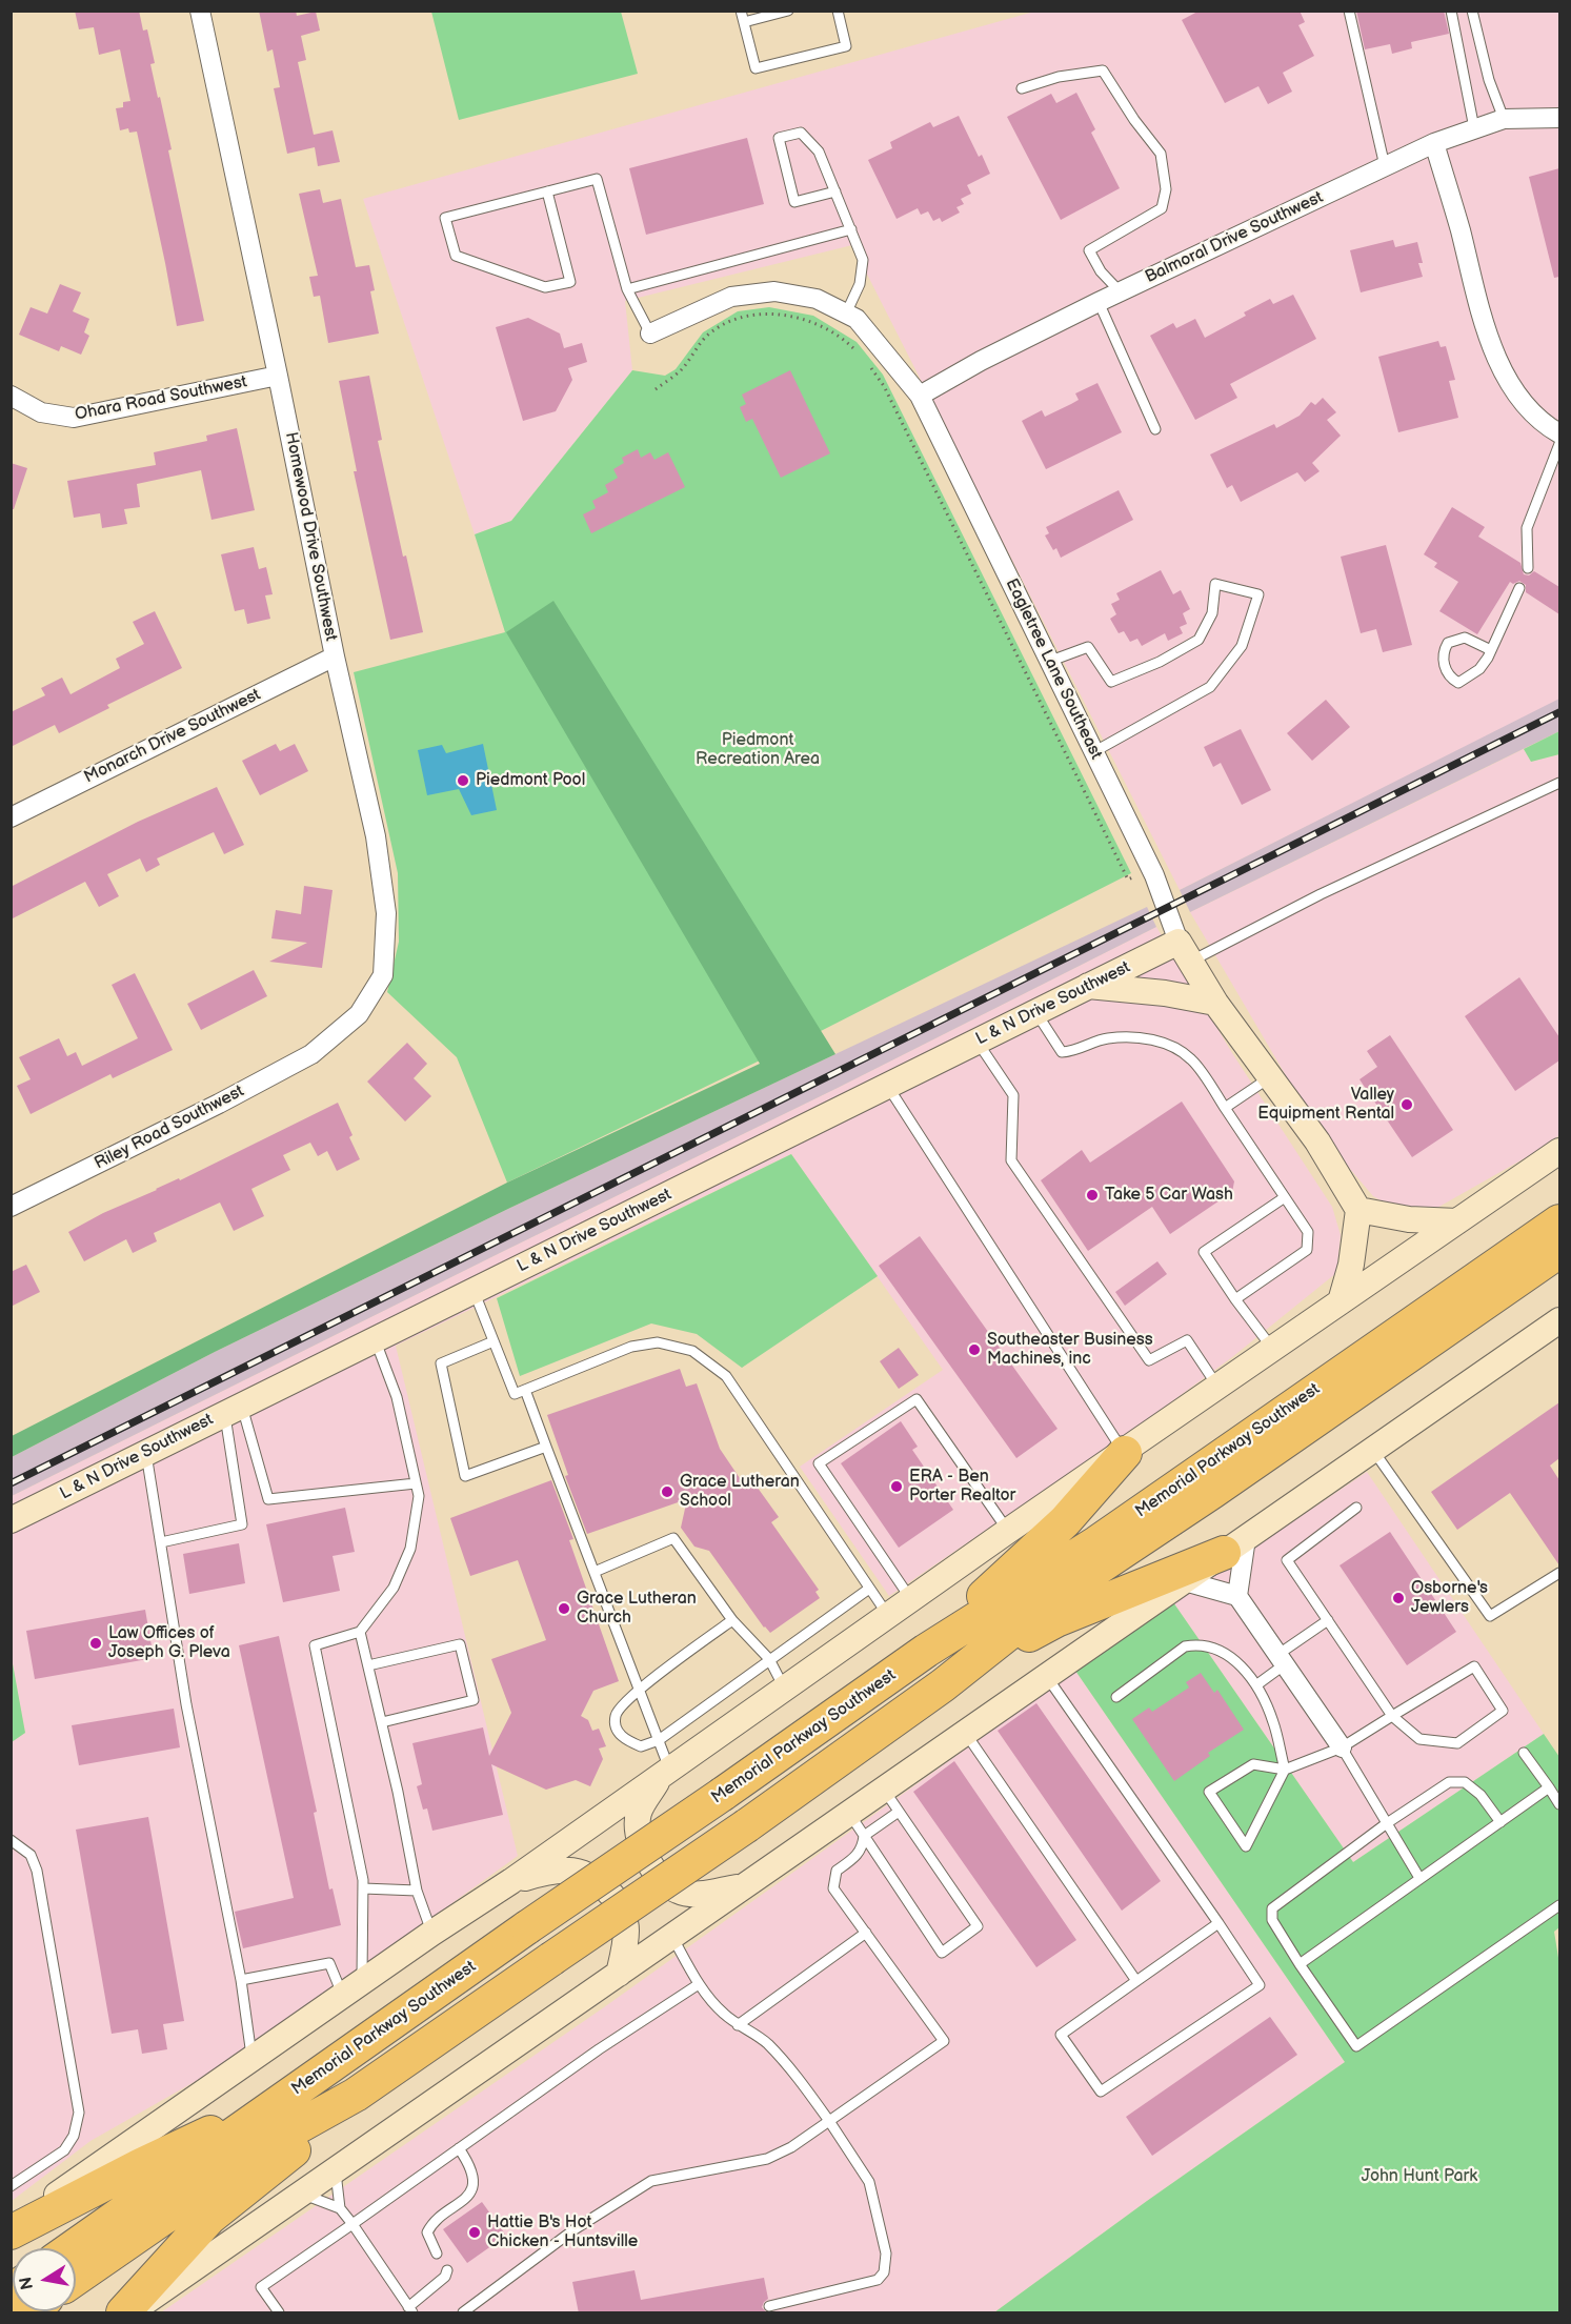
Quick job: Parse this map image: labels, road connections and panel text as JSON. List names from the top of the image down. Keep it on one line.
{"streets":{"highway":["Memorial Parkway Southwest"],"main road":["Eagletree Lane Southeast","L & N Drive Southwest"],"street":["Balmoral Drive Southwest","Ohara Road Southwest","Homewood Drive Southwest","Monarch Drive Southwest","Riley Road Southwest"]},"crossings":[["Balmoral Drive Southwest","Eagletree Lane Southeast"],["Ohara Road Southwest","Homewood Drive Southwest"],["Homewood Drive Southwest","Monarch Drive Southwest"],["Homewood Drive Southwest","Riley Road Southwest"],["Eagletree Lane Southeast","L & N Drive Southwest"]],"parks":["Piedmont Recreation Area","John Hunt Park"],"places":["Piedmont Pool","Valley Equipment Rental","Take 5 Car Wash","Southeaster Business Machines, inc","ERA - Ben Porter Realtor","Grace Lutheran School","Osborne's Jewlers","Grace Lutheran Church","Law Offices of Joseph G. Pleva","Hattie B's Hot Chicken - Huntsville"],"north":"left"}
